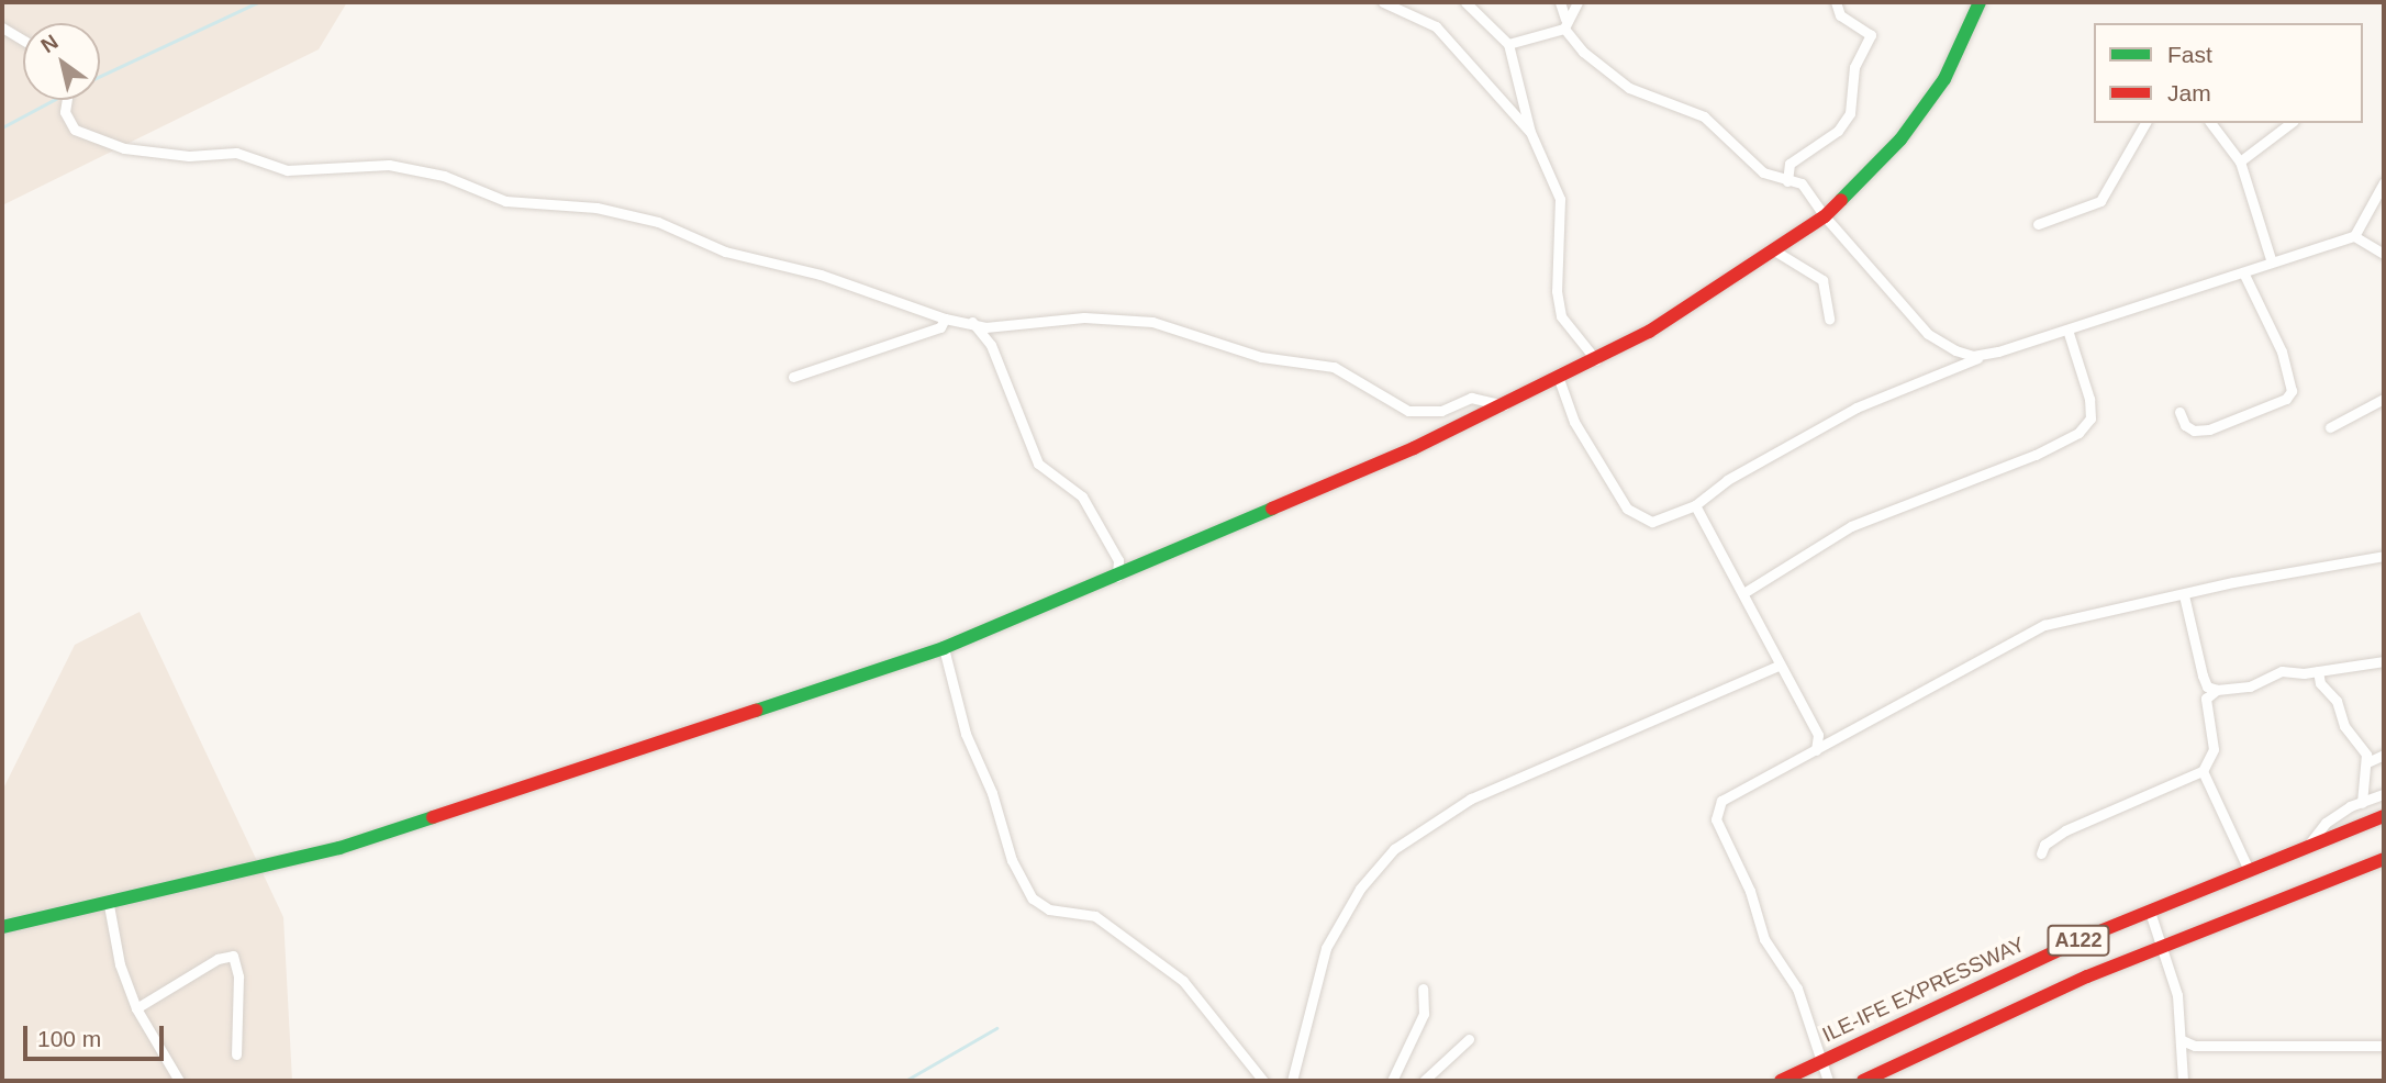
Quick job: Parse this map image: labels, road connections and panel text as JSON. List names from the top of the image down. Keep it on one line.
{"streets":{"main road":["A122","ILE-IFE EXPRESSWAY"]},"legend":["Fast","Jam"],"scale_bar":"100 m","north":"top left"}
